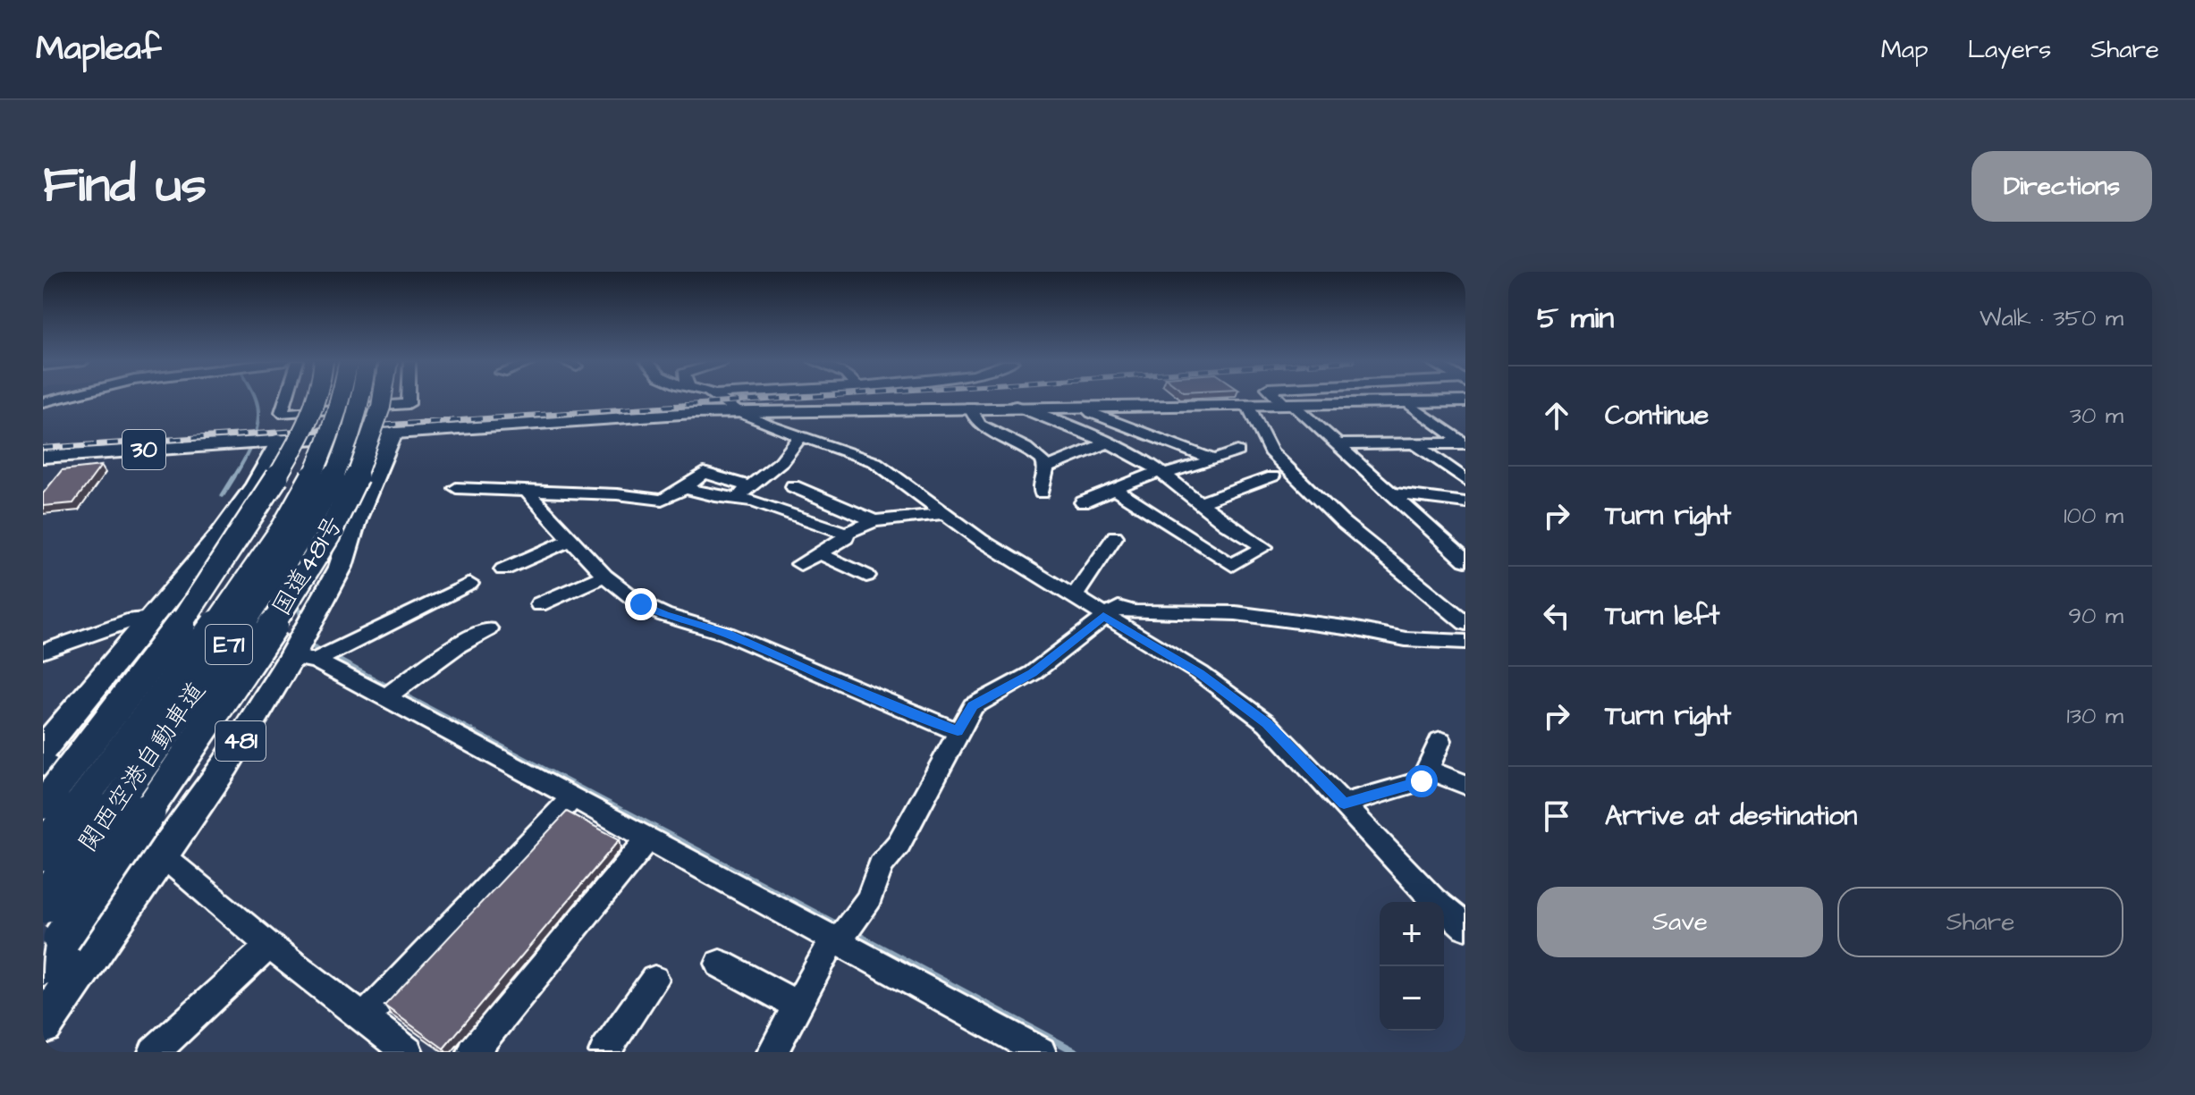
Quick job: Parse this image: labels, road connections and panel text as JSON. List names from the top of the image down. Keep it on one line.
{"streets":{"highway":["国道481号","E71","481","関西空港自動車道"],"main road":["30"]},"crossings":[["30","481"]],"page":{"header":"Mapleaf","nav":["Map","Layers","Share"],"title":"Find us","buttons":["Directions",["Save","Share"]],"heading":["5 min","Walk · 350 m"],"list":[["Continue","30 m"],["Turn right","100 m"],["Turn left","90 m"],["Turn right","130 m"],"Arrive at destination"],"map_buttons":["+","−"]}}
